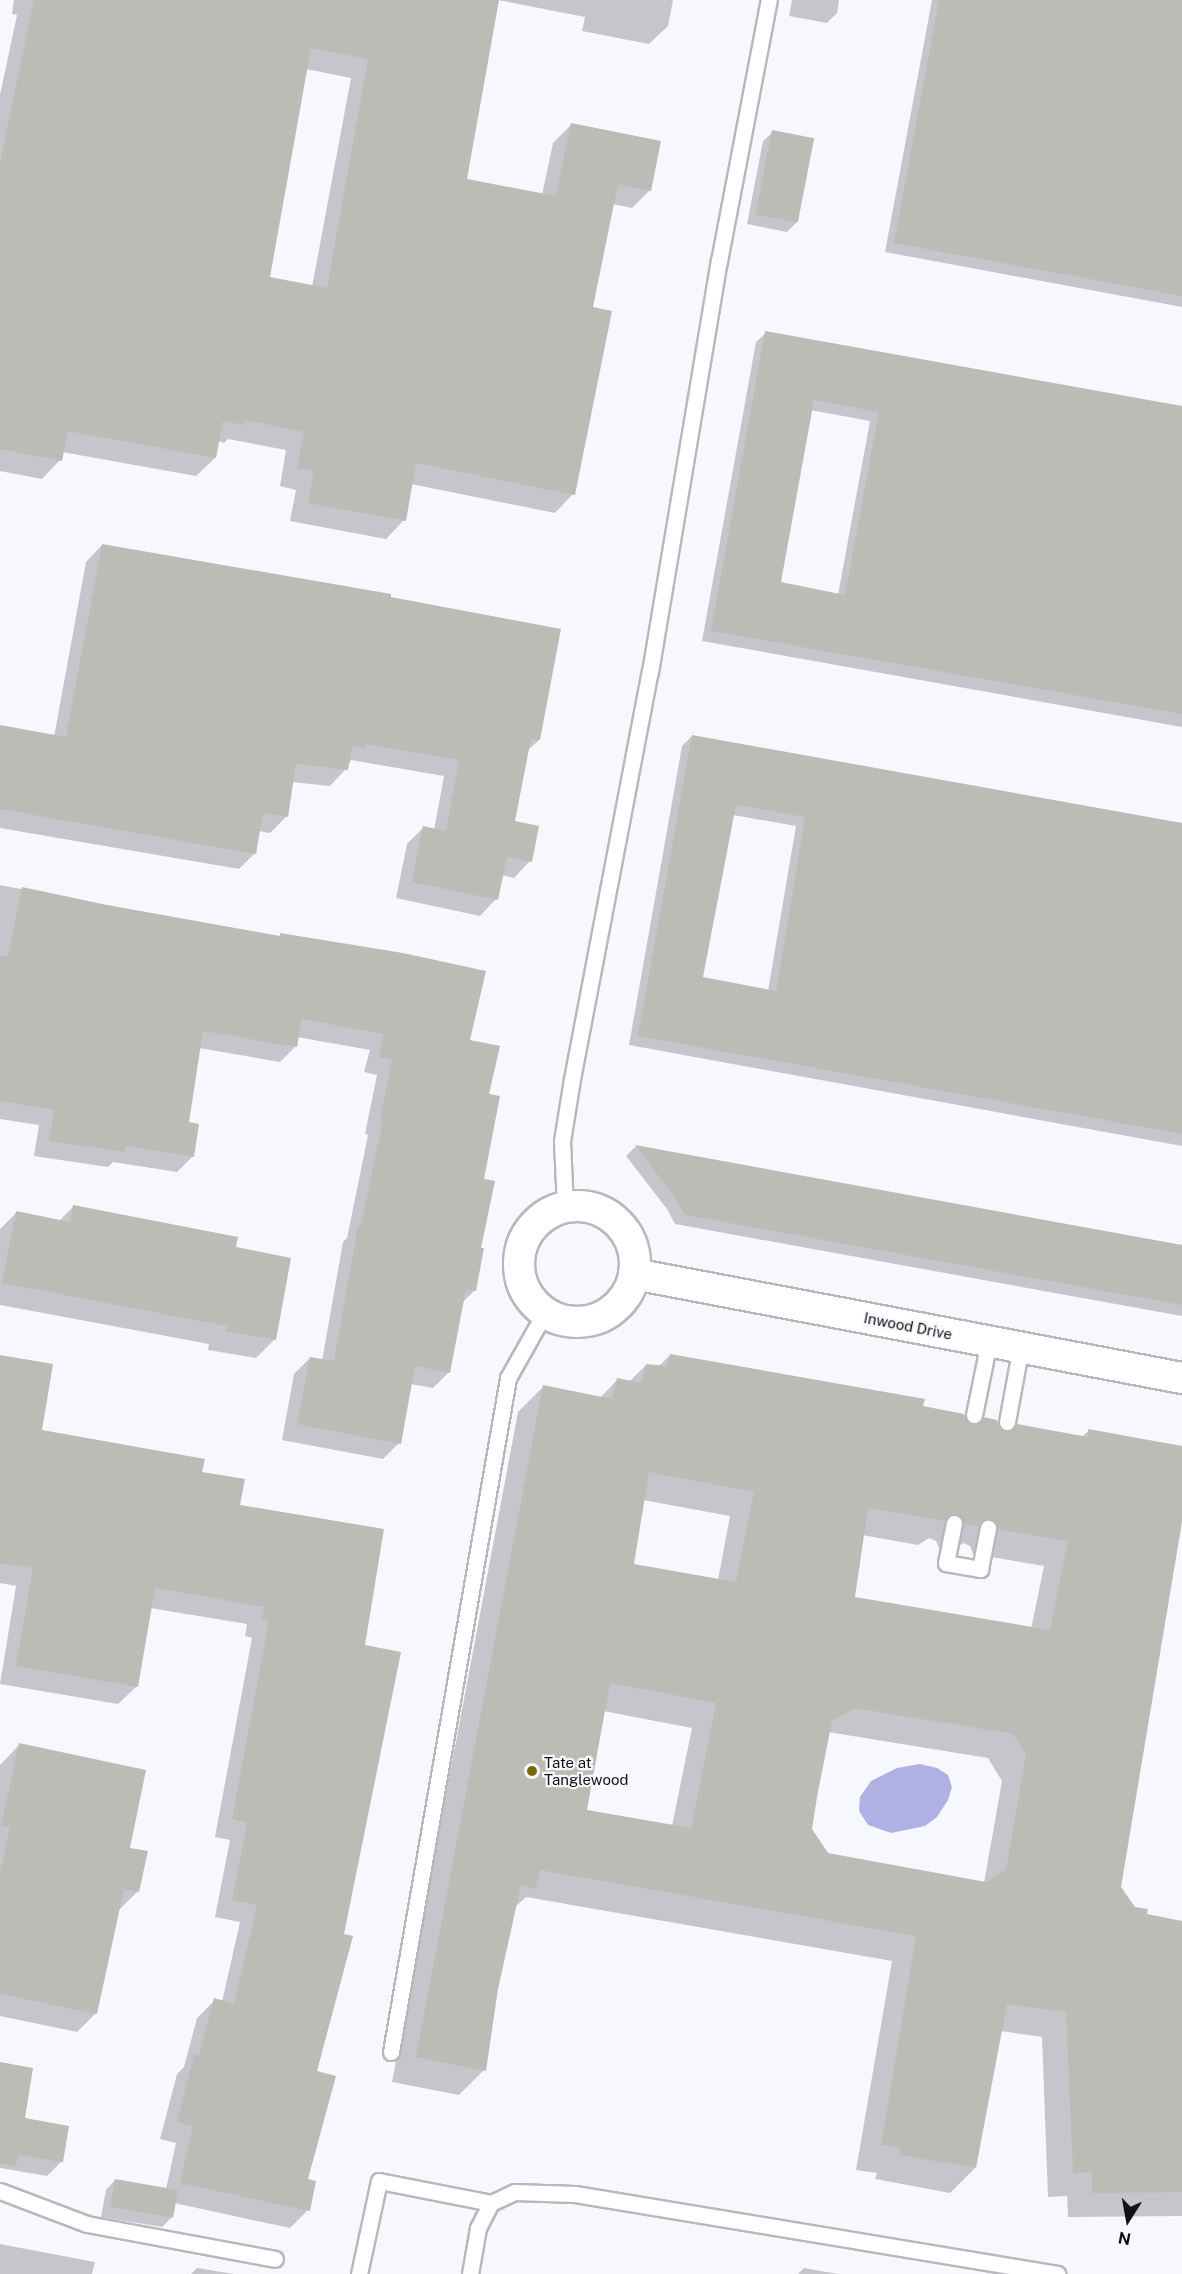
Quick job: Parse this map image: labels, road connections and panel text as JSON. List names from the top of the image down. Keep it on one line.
{"streets":{"street":["Inwood Drive"]},"places":["Tate at Tanglewood"],"north":"bottom"}
